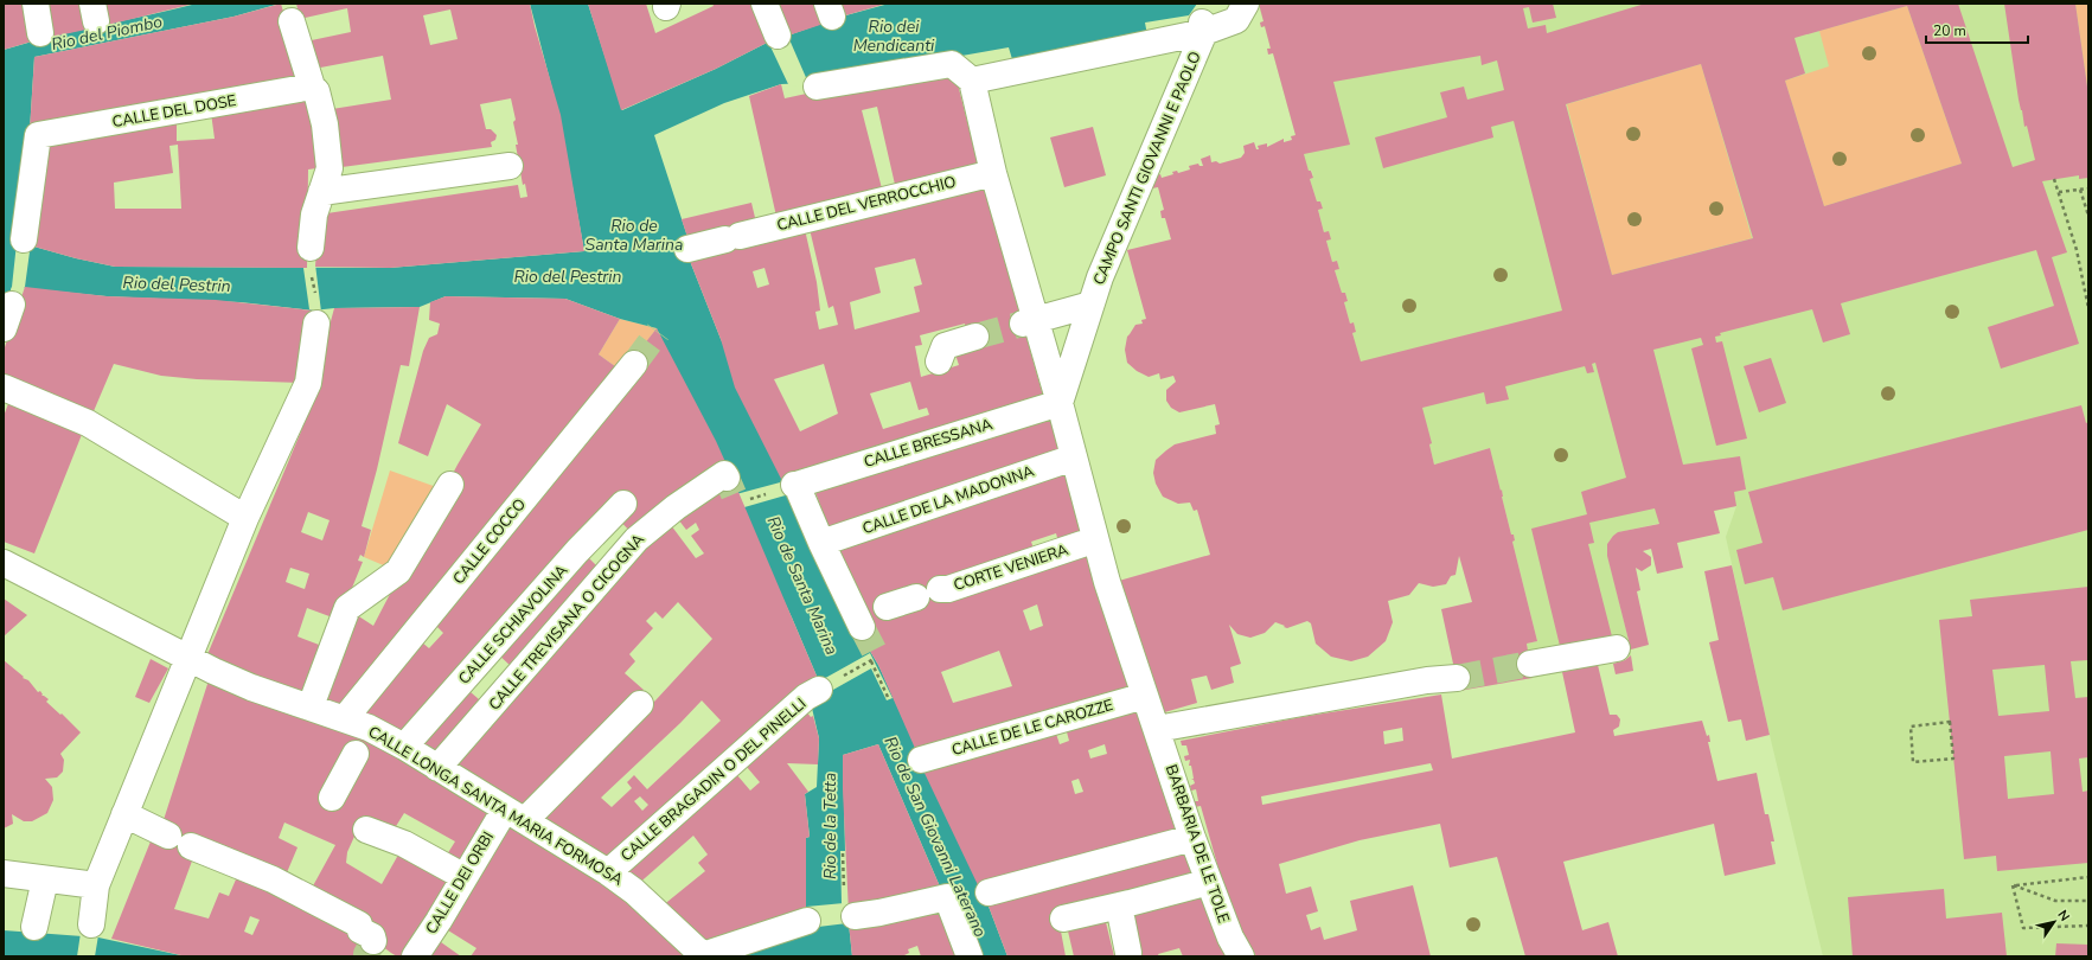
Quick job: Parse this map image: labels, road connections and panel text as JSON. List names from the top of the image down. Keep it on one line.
{"streets":{"street":["CALLE DEL DOSE","CAMPO SANTI GIOVANNI E PAOLO","CALLE DEL VERROCCHIO","CALLE BRESSANA","CALLE DE LA MADONNA","CALLE COCCO","CORTE VENIERA","CALLE TREVISANA O CICOGNA","CALLE SCHIAVOLINA","CALLE DE LE CAROZZE","CALLE BRAGADIN O DEL PINELLI","CALLE LONGA SANTA MARIA FORMOSA","BARBARIA DE LE TOLE","CALLE DEI ORBI"]},"crossings":[["CAMPO SANTI GIOVANNI E PAOLO","CALLE BRESSANA"],["CALLE BRESSANA","CALLE DE LA MADONNA"],["CALLE COCCO","CALLE LONGA SANTA MARIA FORMOSA"],["CORTE VENIERA","BARBARIA DE LE TOLE"],["CALLE TREVISANA O CICOGNA","CALLE LONGA SANTA MARIA FORMOSA"],["CALLE SCHIAVOLINA","CALLE LONGA SANTA MARIA FORMOSA"],["CALLE DE LE CAROZZE","BARBARIA DE LE TOLE"],["CALLE BRAGADIN O DEL PINELLI","CALLE LONGA SANTA MARIA FORMOSA"],["CALLE LONGA SANTA MARIA FORMOSA","CALLE DEI ORBI"]],"water":["Rio dei Mendicanti","Rio del Piombo","Rio de Santa Marina","Rio del Pestrin","Rio de la Tetta","Rio de San Giovanni Laterano"],"scale_bar":"20 m","north":"top right"}
